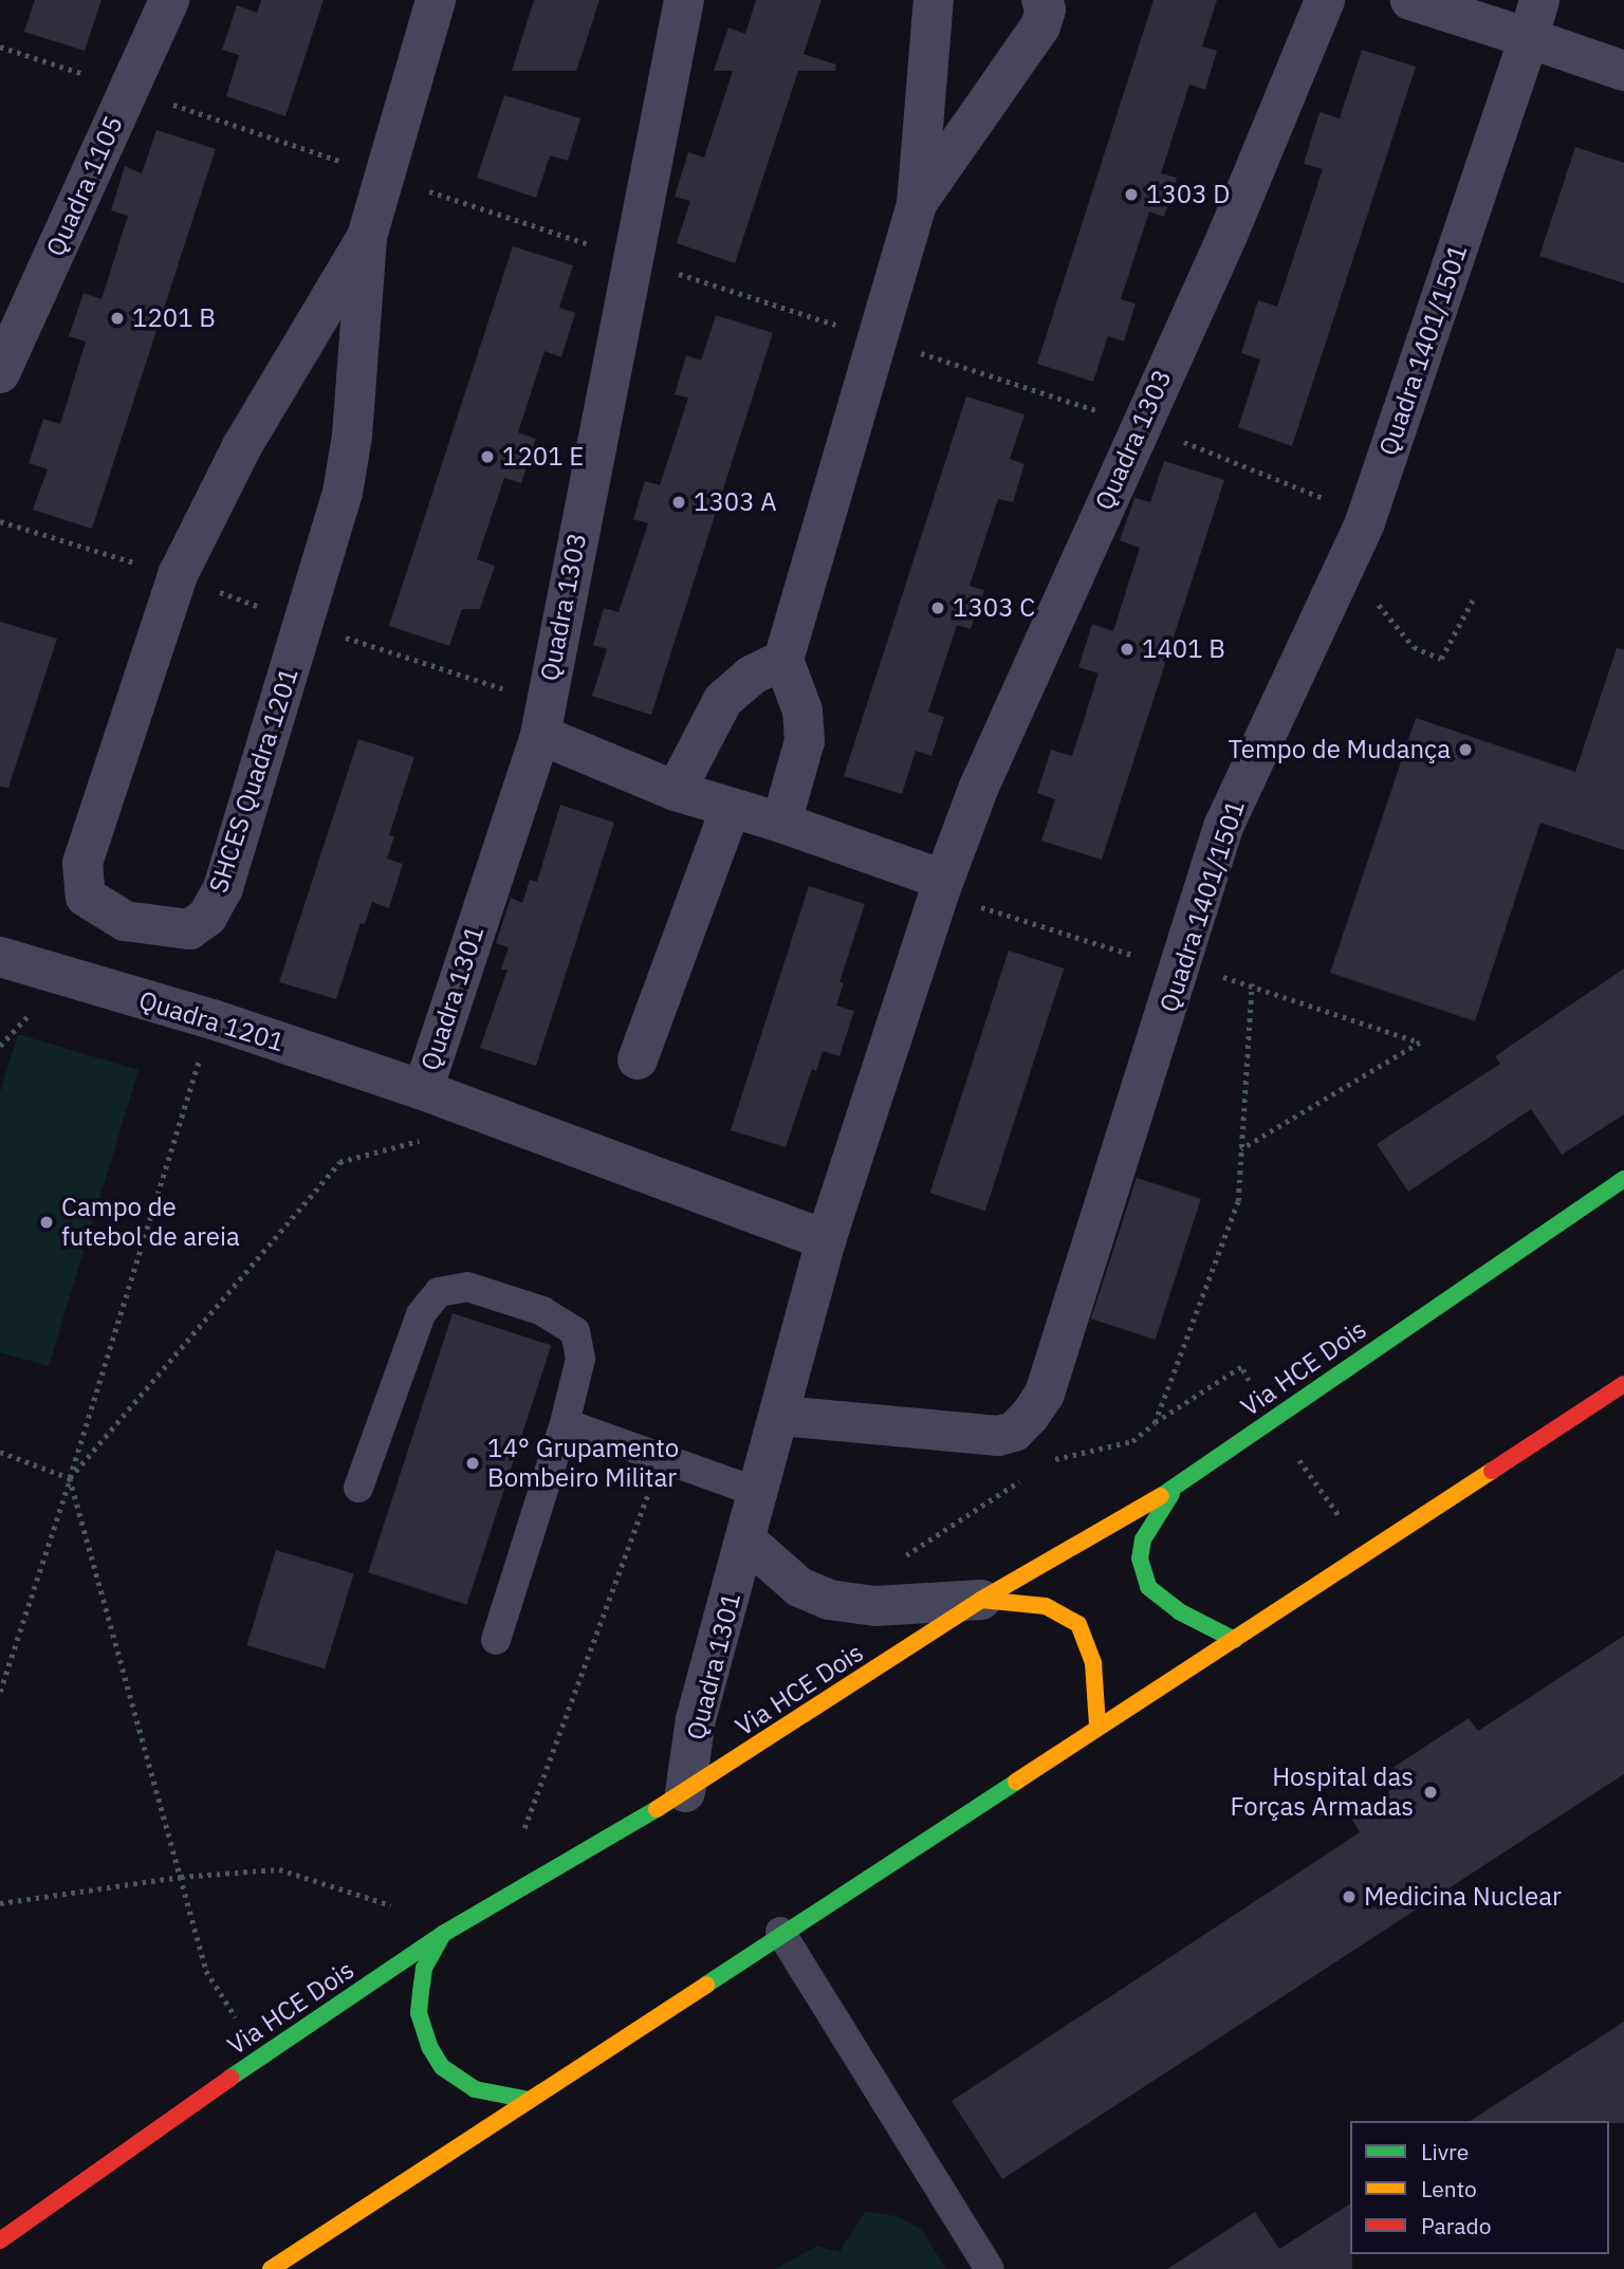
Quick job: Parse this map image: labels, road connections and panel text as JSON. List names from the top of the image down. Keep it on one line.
{"streets":{"main road":["Via HCE Dois"],"street":["Quadra 1105","Quadra 1401/1501","Quadra 1303","SHCES Quadra 1201","Quadra 1301","Quadra 1201"]},"crossings":[["Quadra 1401/1501","Quadra 1301"],["Quadra 1303","Quadra 1301"],["Quadra 1301","Quadra 1201"],["Quadra 1301","Via HCE Dois"]],"places":["1303 D","1201 B","1201 E","1303 A","1303 C","1401 B","Tempo de Mudança","Campo de futebol de areia","14° Grupamento Bombeiro Militar","Hospital das Forças Armadas","Medicina Nuclear"],"legend":["Livre","Lento","Parado"]}
